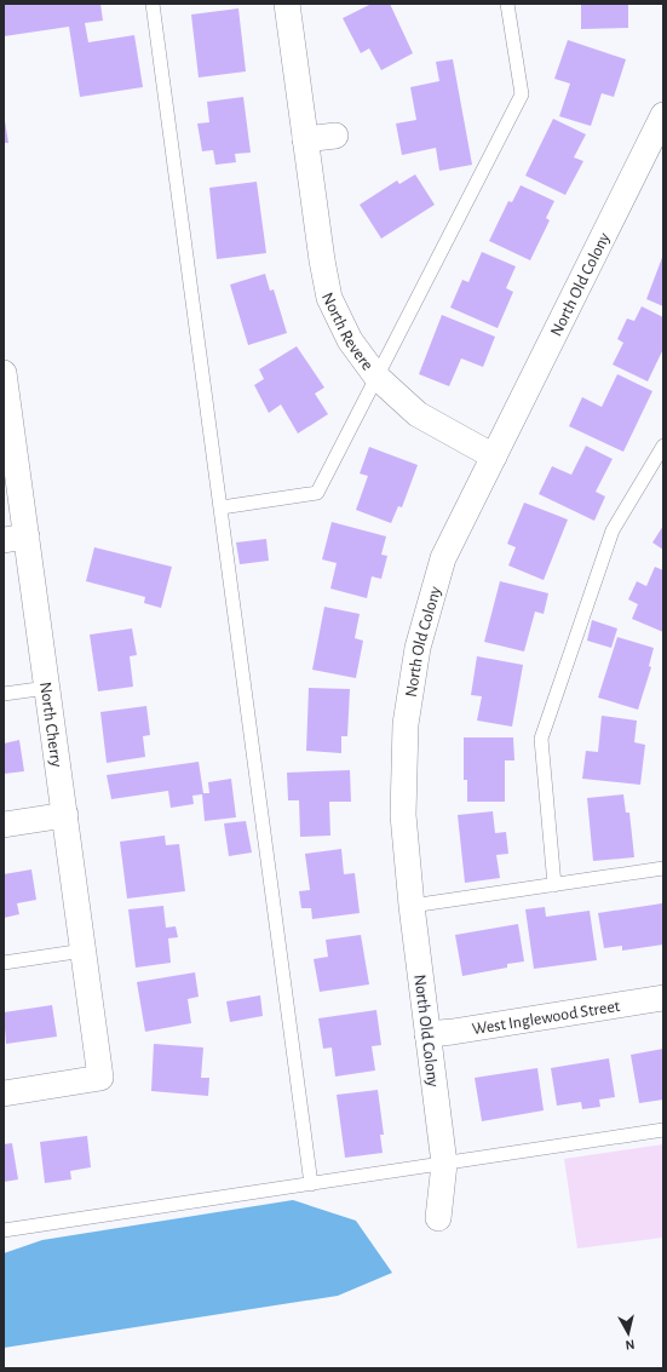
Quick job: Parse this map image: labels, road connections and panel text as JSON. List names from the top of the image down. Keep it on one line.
{"streets":{"street":["North Old Colony","North Revere","North Cherry","West Inglewood Street"]},"crossings":[["North Old Colony","North Revere"],["North Old Colony","West Inglewood Street"]],"north":"bottom"}
